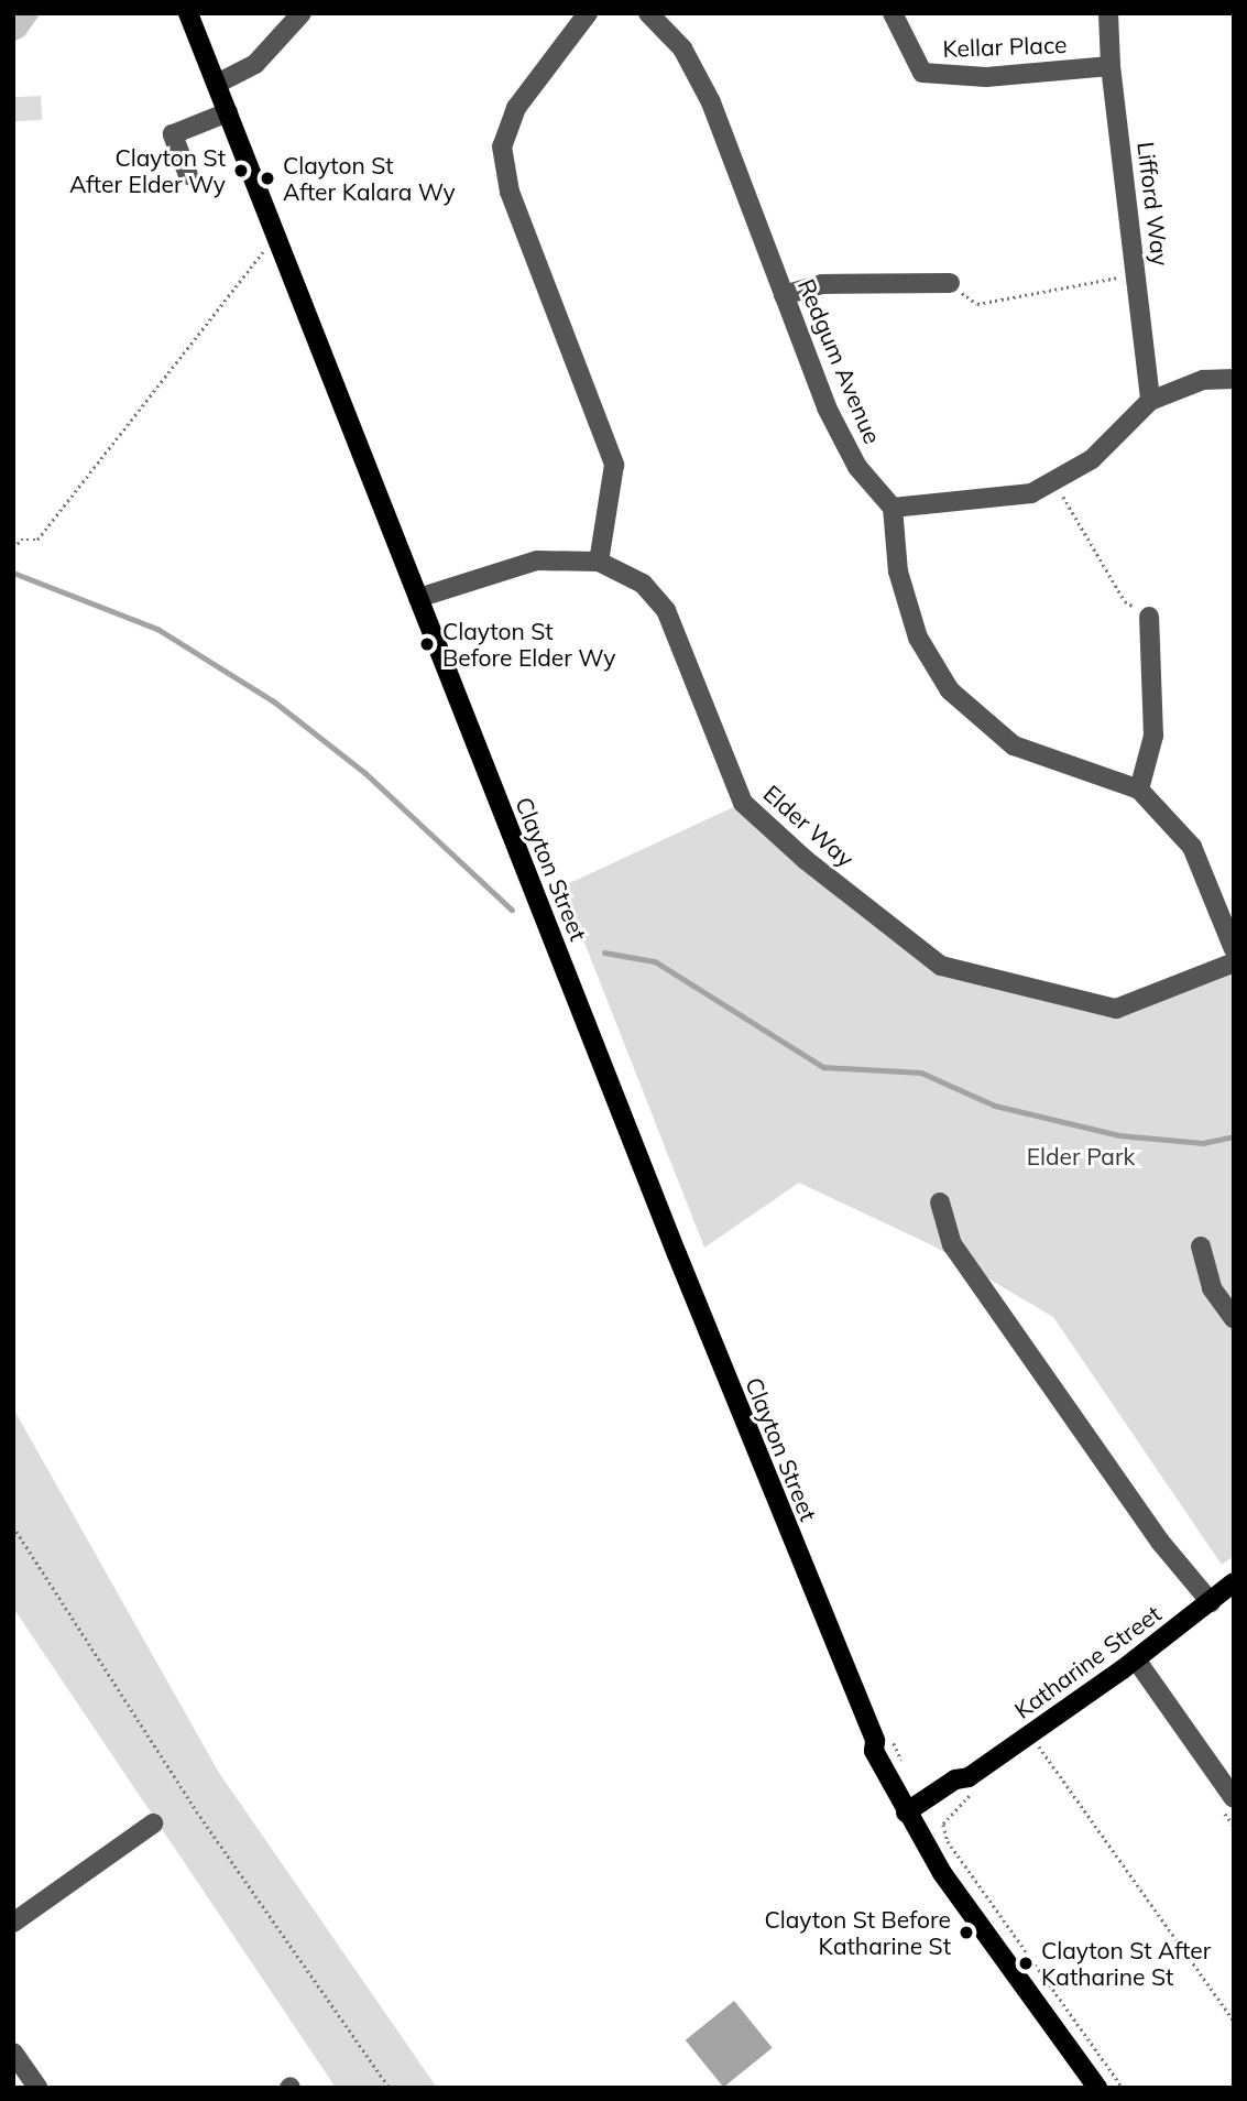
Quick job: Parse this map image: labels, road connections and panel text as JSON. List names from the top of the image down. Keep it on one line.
{"streets":{"main road":["Clayton Street","Katharine Street"],"street":["Kellar Place","Lifford Way","Redgum Avenue","Elder Way"]},"crossings":[["Kellar Place","Lifford Way"],["Clayton Street","Katharine Street"]],"parks":["Elder Park"],"places":["Clayton St After Elder Wy","Clayton St After Kalara Wy","Clayton St Before Elder Wy","Clayton St Before Katharine St","Clayton St After Katharine St"]}
